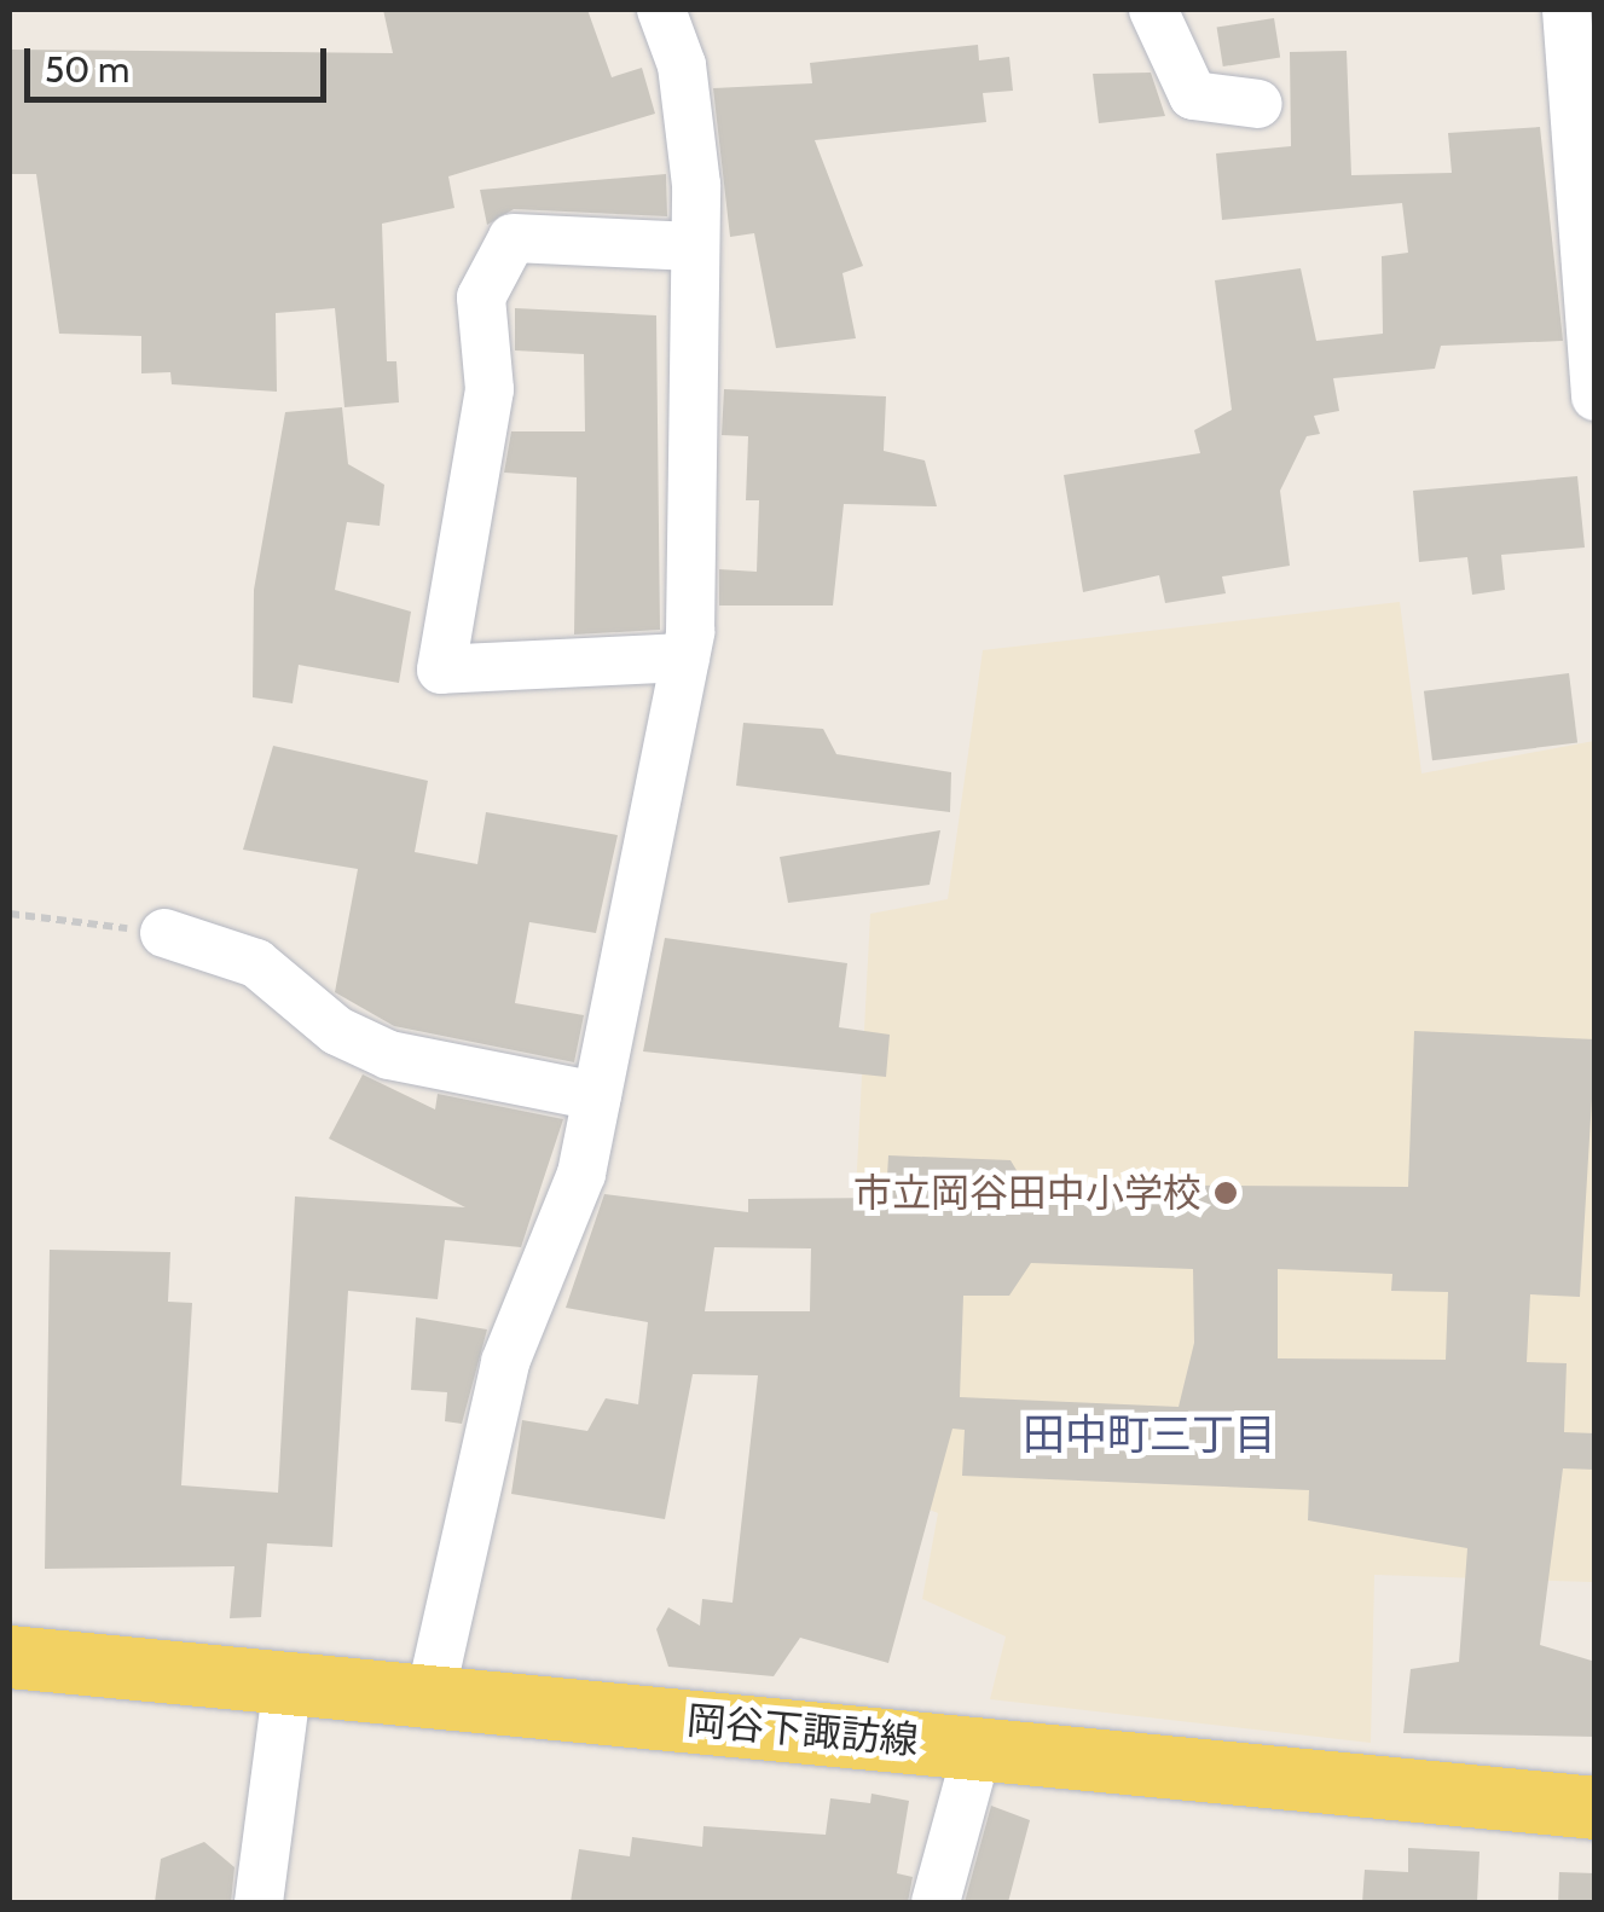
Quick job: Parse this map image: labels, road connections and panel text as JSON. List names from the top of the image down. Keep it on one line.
{"streets":{"main road":["岡谷下諏訪線"]},"districts":["田中町三丁目"],"places":["市立岡谷田中小学校"],"scale_bar":"50 m"}
